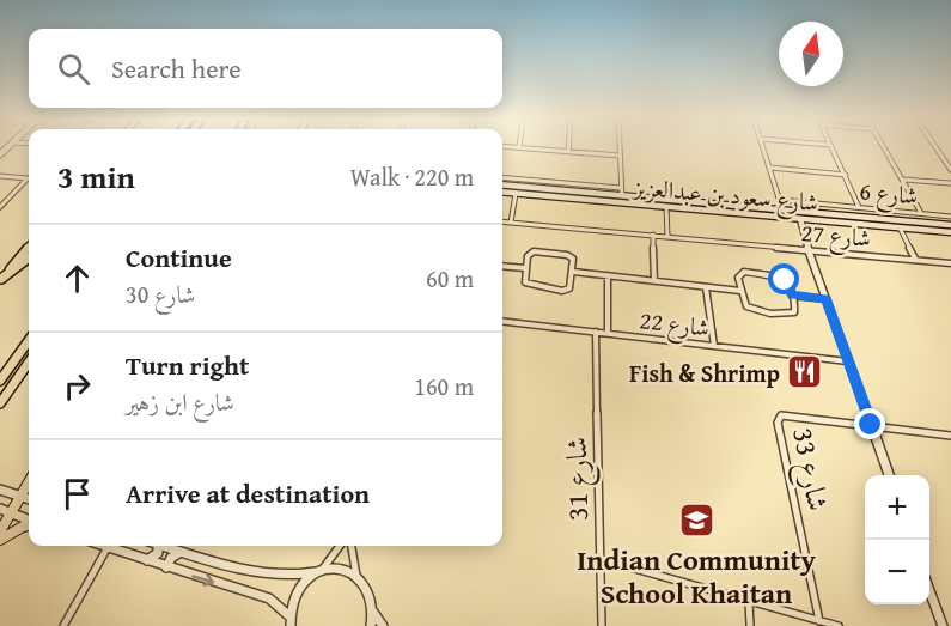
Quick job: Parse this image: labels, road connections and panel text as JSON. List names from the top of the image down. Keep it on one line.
{"streets":{"main road":["شارع سعود بن عبدالعزيز"],"street":["شارع 6","شارع 27","شارع 22","شارع 33","شارع 31"]},"crossings":[["شارع سعود بن عبدالعزيز","شارع 27"],["شارع 22","شارع 31"]],"places":{"restaurant":["Fish & Shrimp"],"school or university":["Indian Community School Khaitan"]},"north":"top","page":{"search":"Search here","heading":["3 min","Walk · 220 m"],"list":[["Continue","شارع 30","60 m"],["Turn right","شارع ابن زهير","160 m"],"Arrive at destination"],"map_buttons":["+","−"]}}
